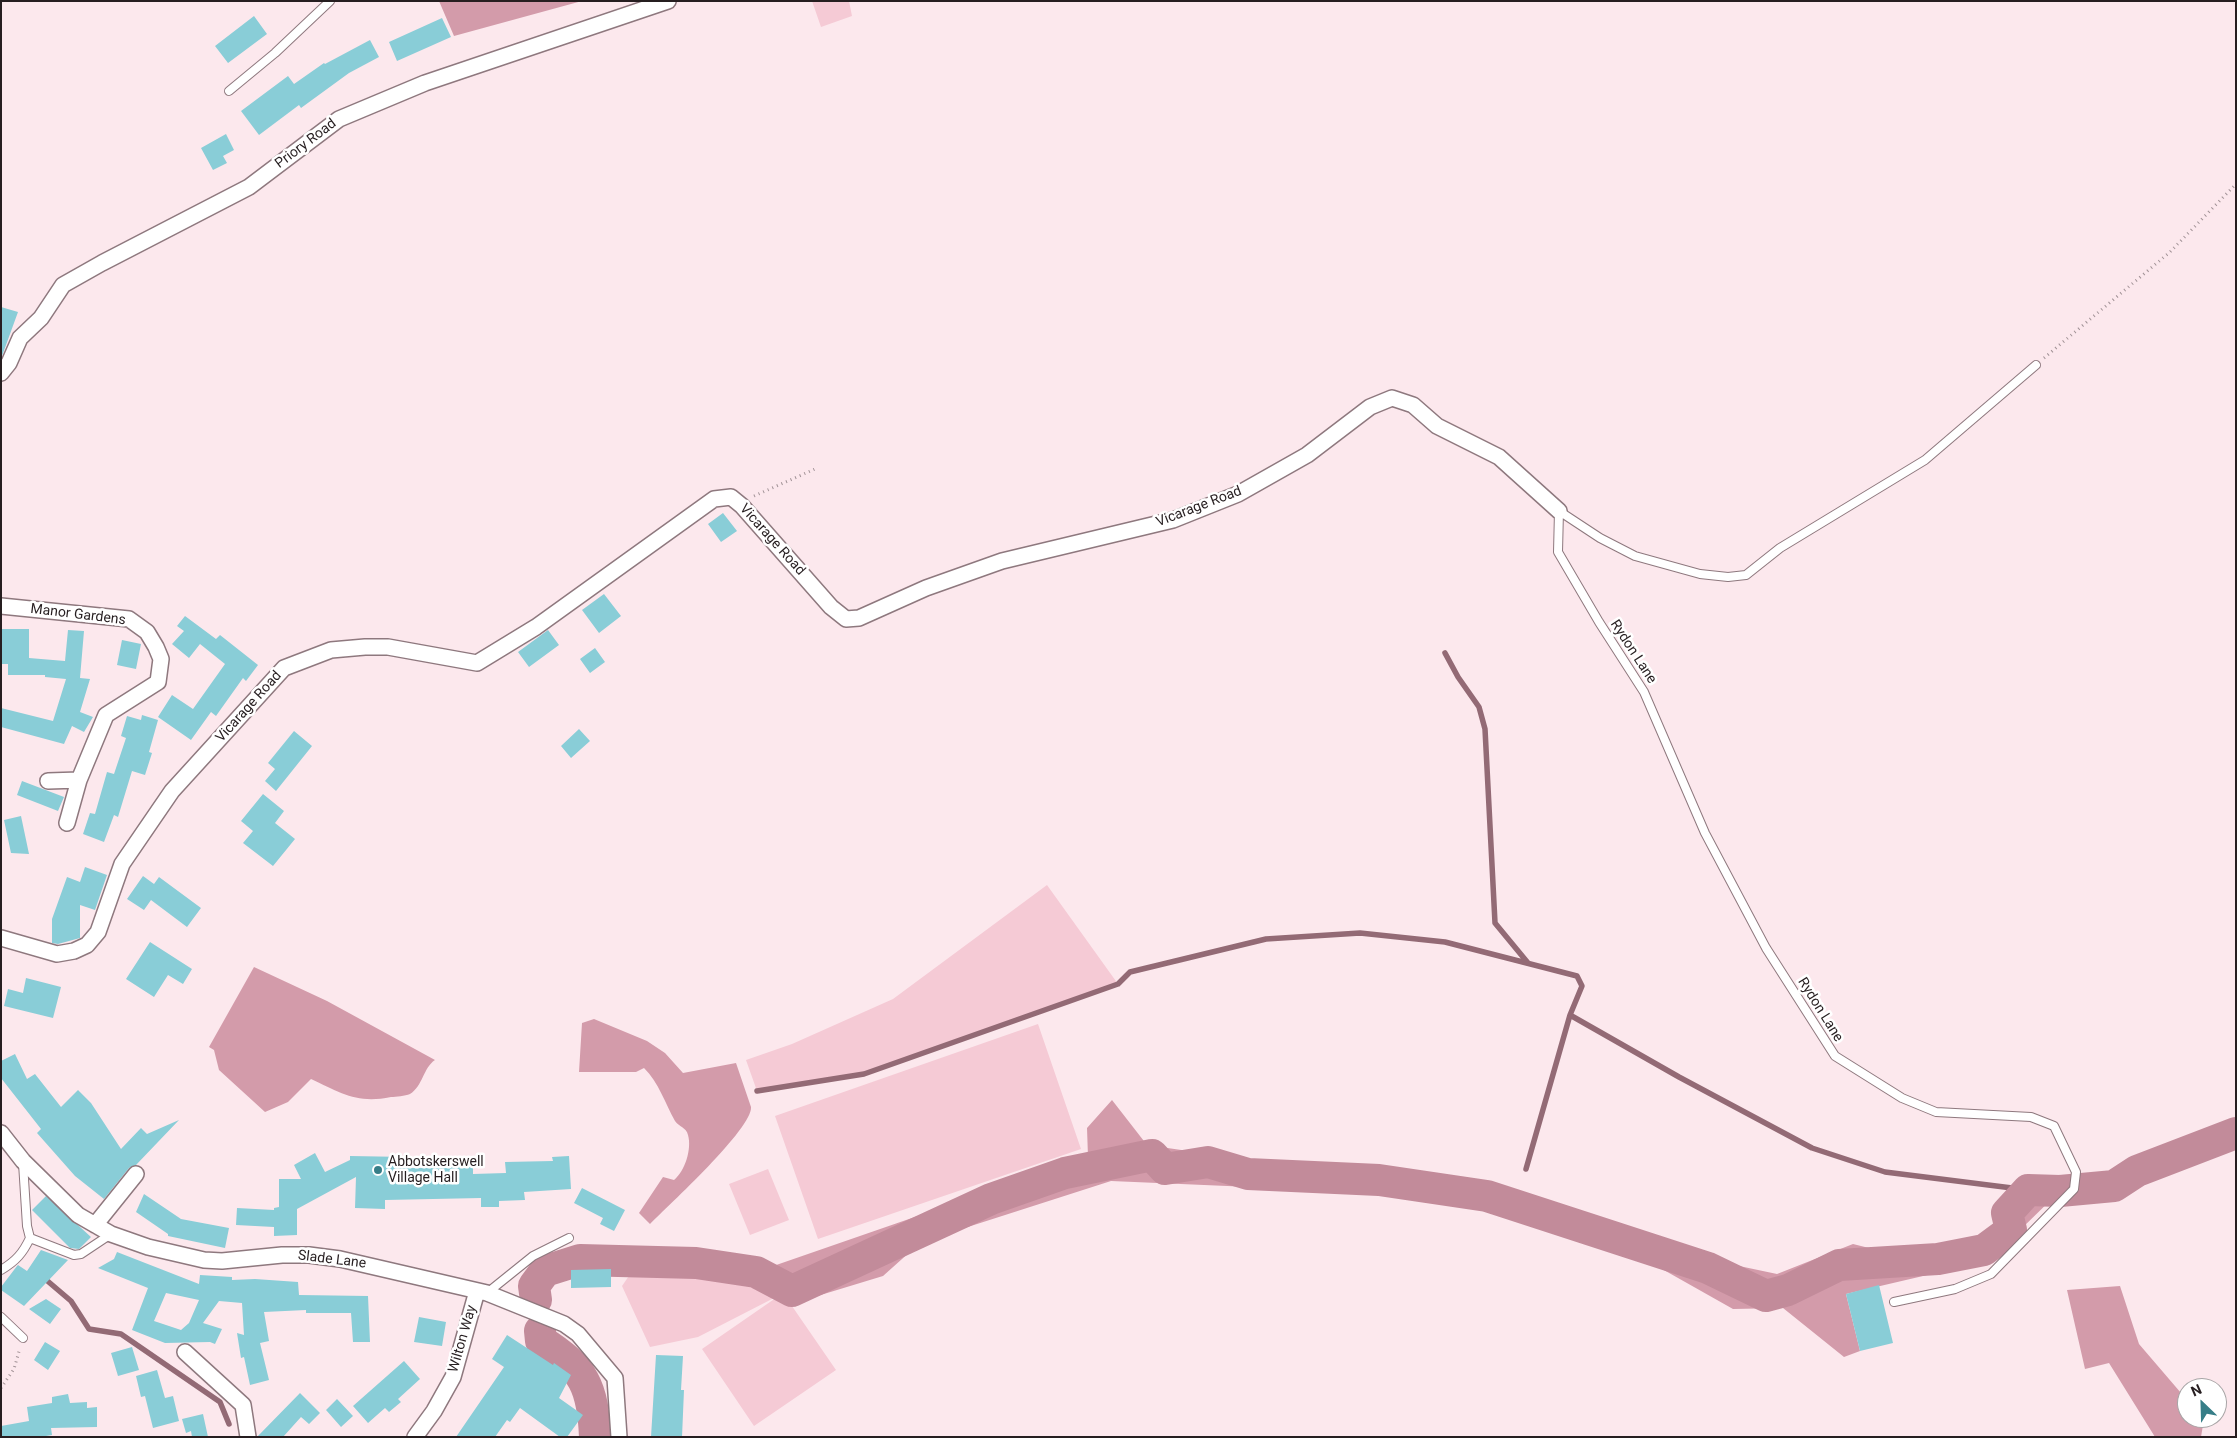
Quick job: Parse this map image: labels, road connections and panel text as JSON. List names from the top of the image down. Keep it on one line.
{"streets":{"street":["Priory Road","Vicarage Road","Manor Gardens","Slade Lane","Wilton Way"],"lane":["Rydon Lane"]},"crossings":[["Vicarage Road","Rydon Lane"],["Slade Lane","Wilton Way"]],"places":["Abbotskerswell Village Hall"],"north":"top left"}
